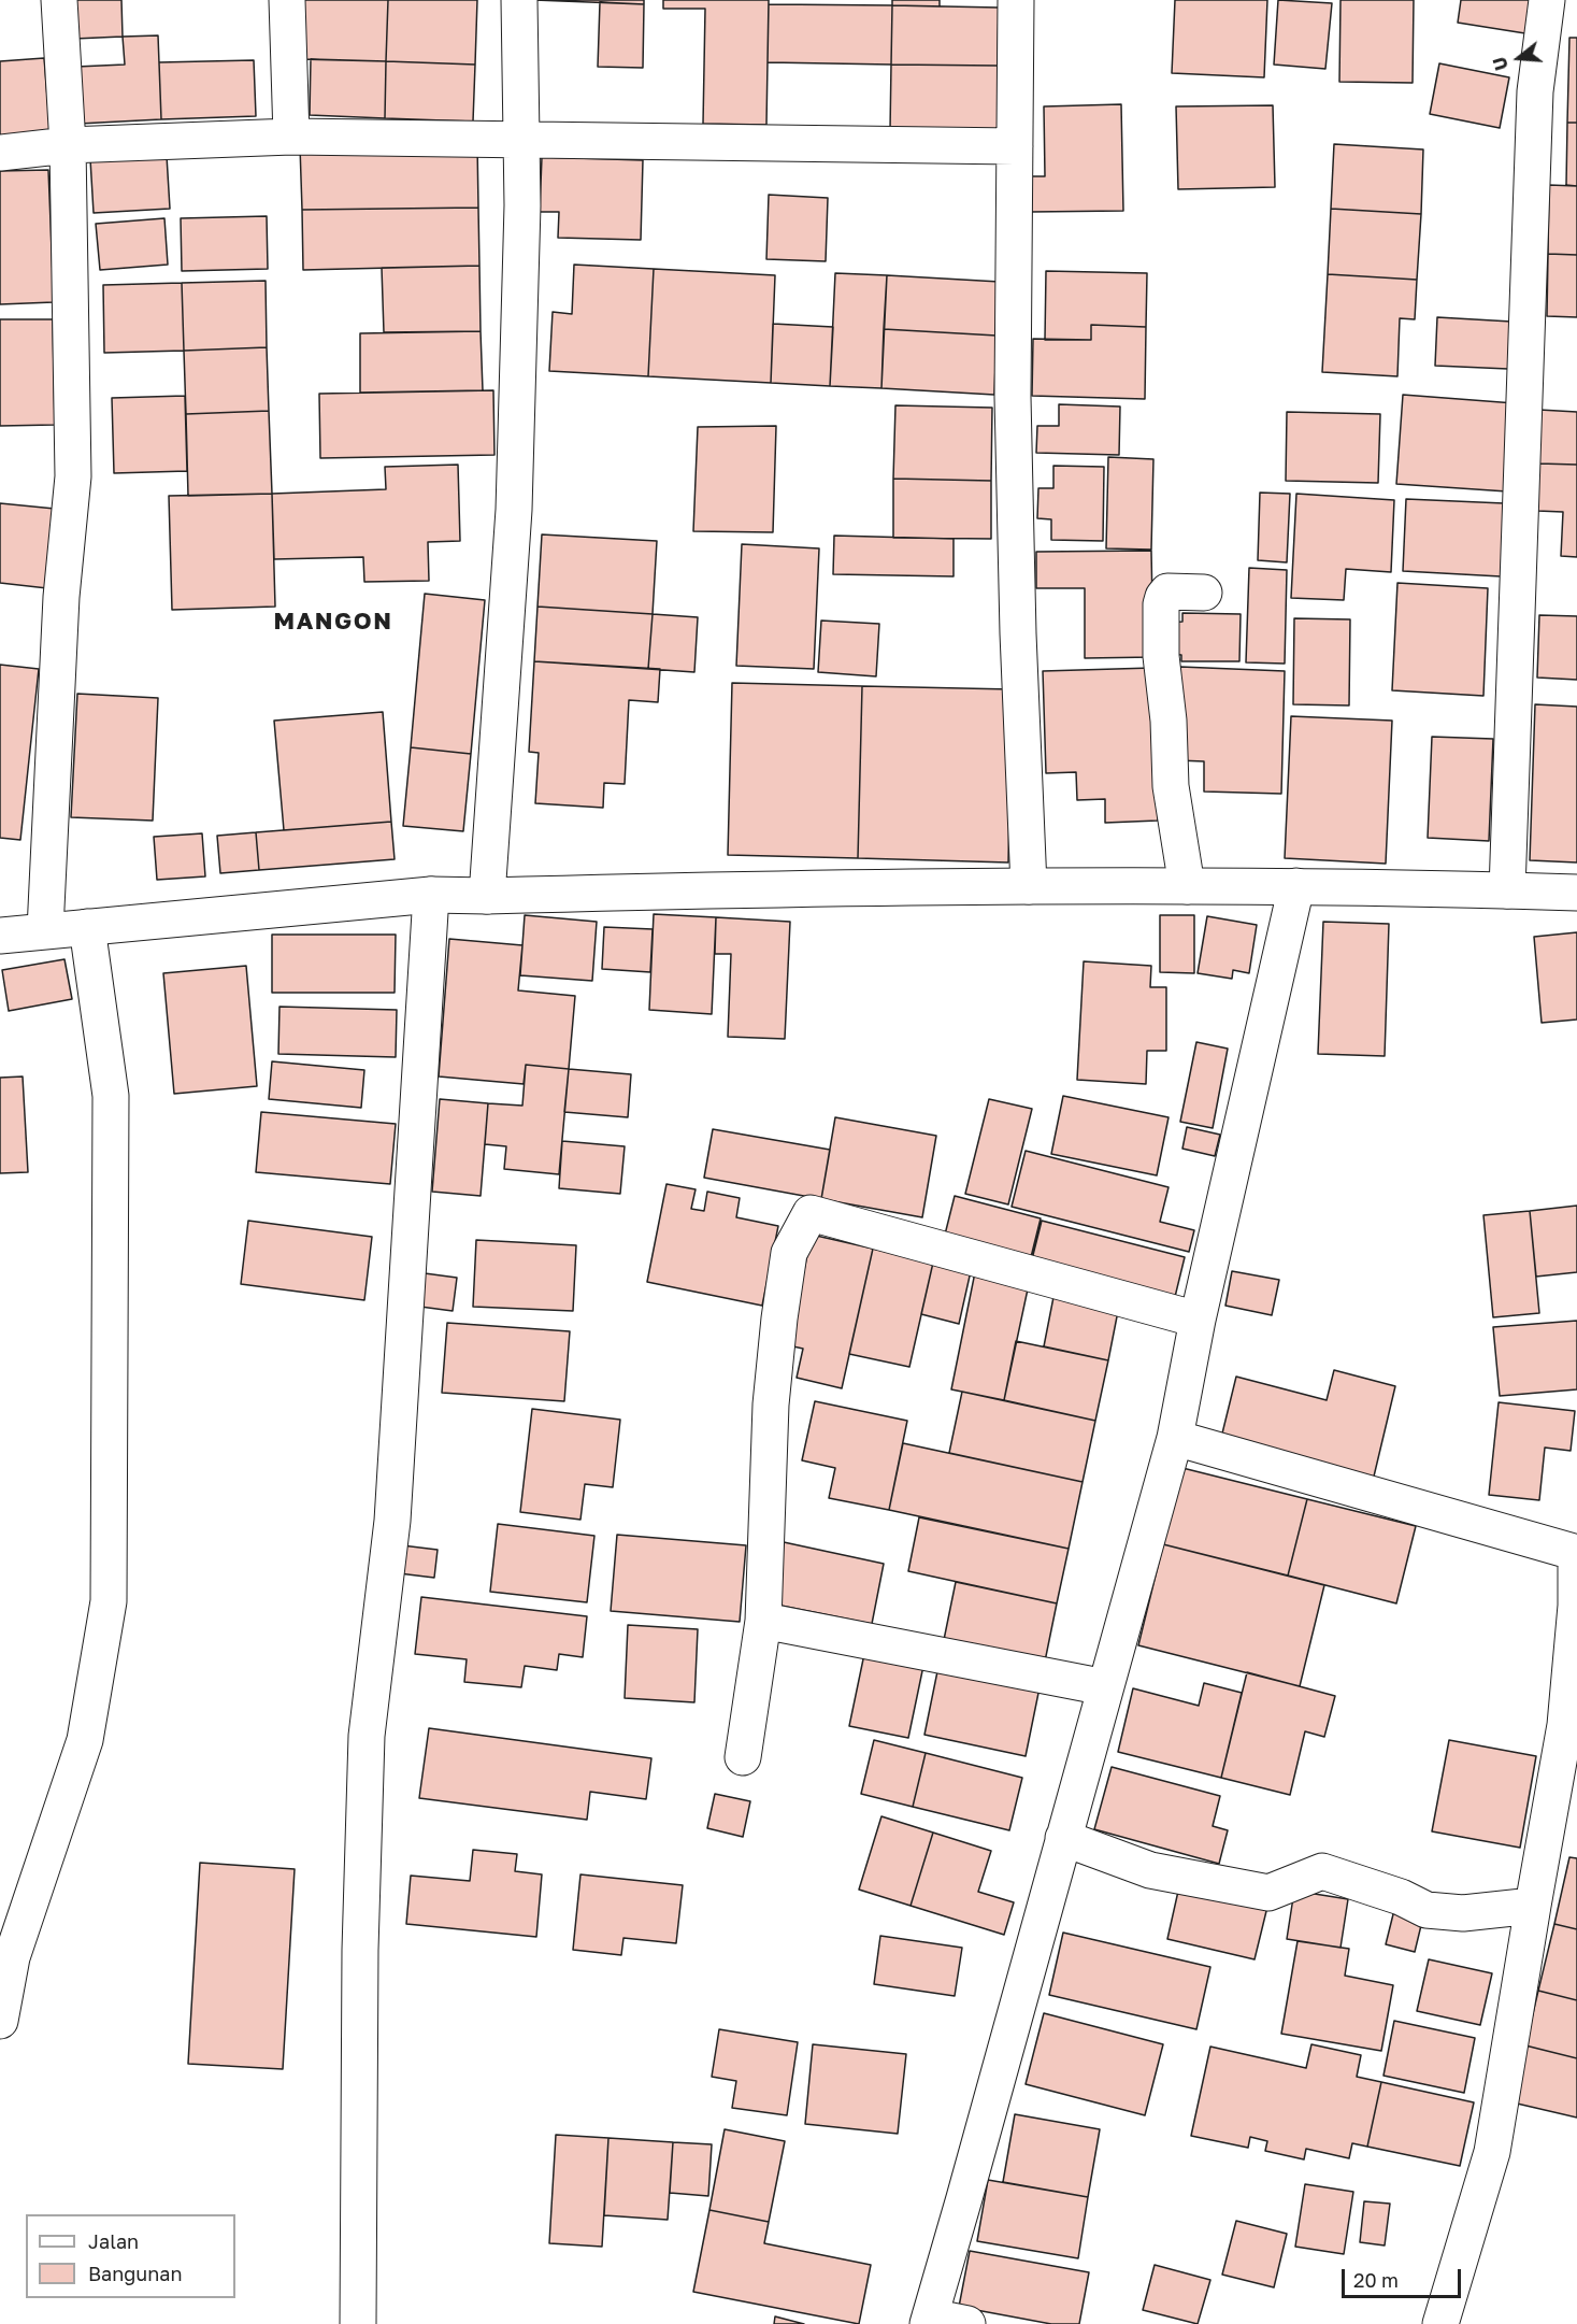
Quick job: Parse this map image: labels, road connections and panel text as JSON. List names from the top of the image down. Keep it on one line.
{"districts":["MANGON"],"legend":["Jalan","Bangunan"],"scale_bar":"20 m","north":"left"}
